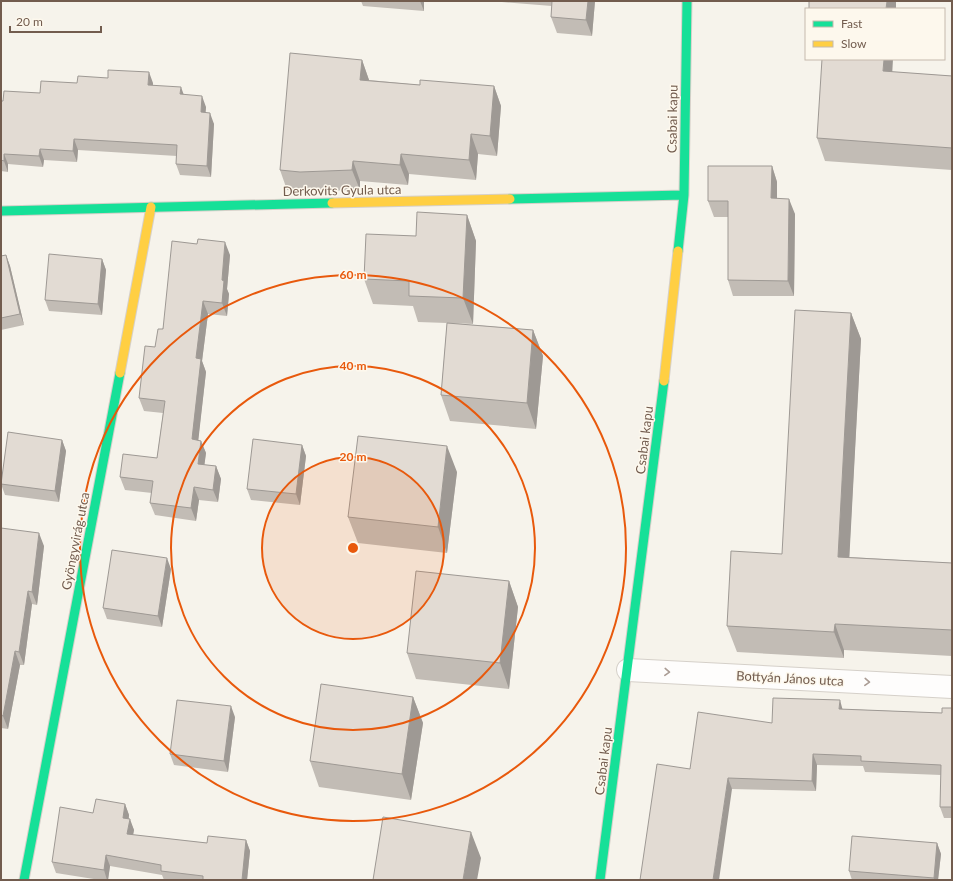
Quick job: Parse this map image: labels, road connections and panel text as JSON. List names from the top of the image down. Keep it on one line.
{"streets":{"street":["Csabai kapu","Derkovits Gyula utca","Gyöngyvirág utca","Bottyán János utca"]},"crossings":[["Csabai kapu","Derkovits Gyula utca"],["Csabai kapu","Bottyán János utca"],["Derkovits Gyula utca","Gyöngyvirág utca"]],"one_way":["Bottyán János utca"],"legend":["Fast","Slow"],"scale_bar":"20 m","rings":["60 m","40 m","20 m"]}
